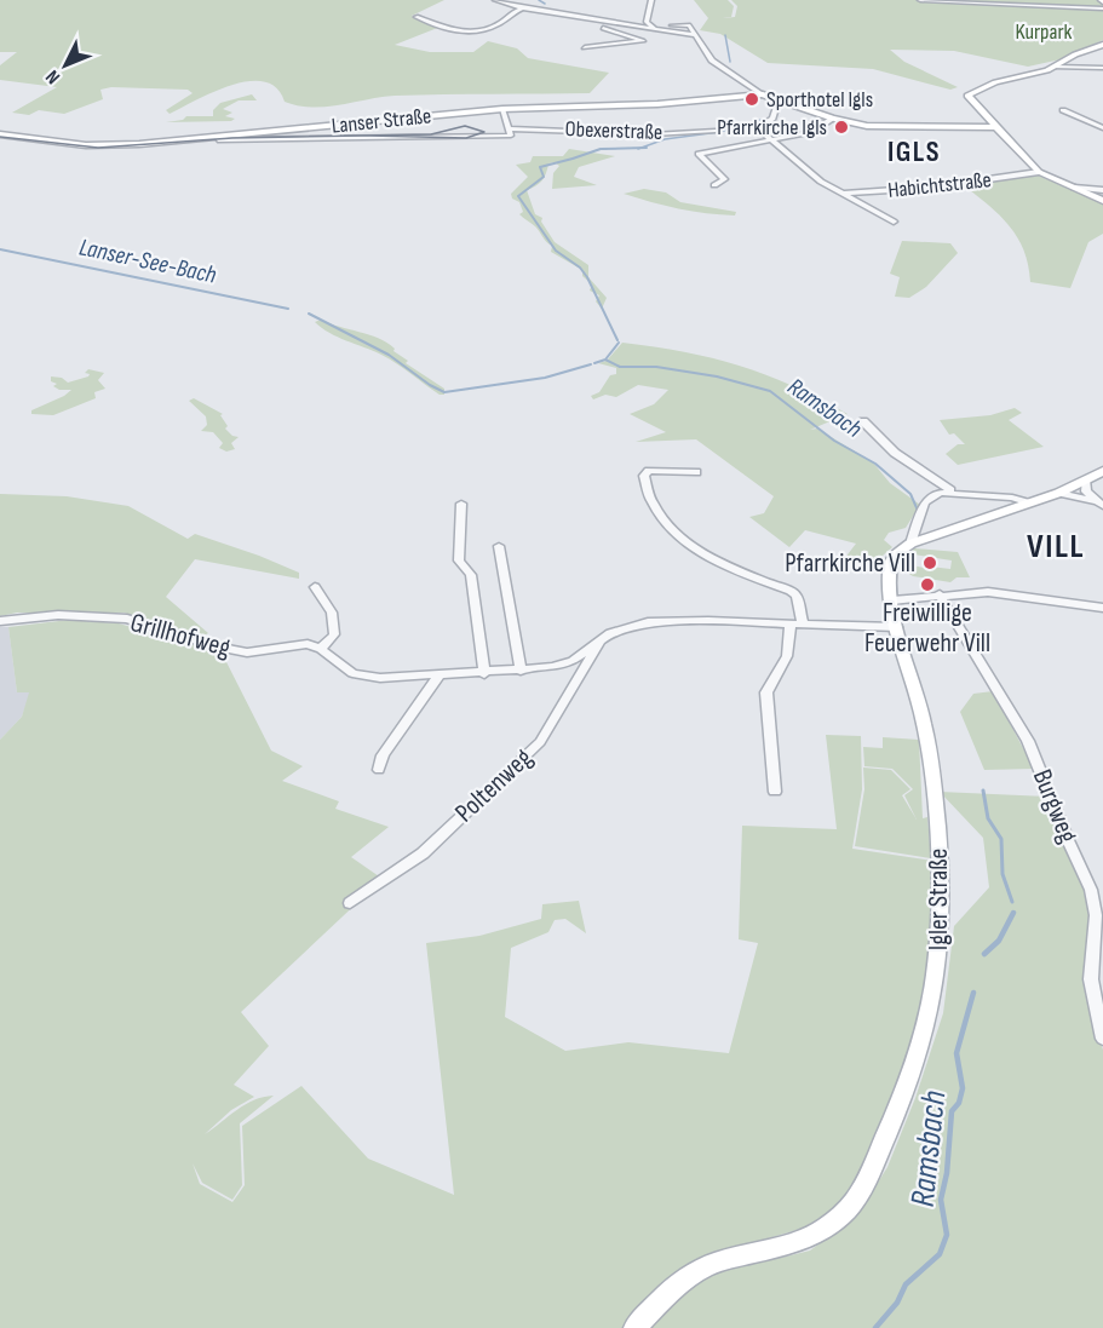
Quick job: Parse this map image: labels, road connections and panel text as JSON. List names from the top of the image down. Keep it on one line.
{"streets":{"main road":["Lanser Straße","Igler Straße"],"street":["Obexerstraße","Habichtstraße","Grillhofweg","Poltenweg","Burgweg"]},"crossings":[["Lanser Straße","Obexerstraße"]],"districts":["IGLS","VILL"],"water":["Lanser-See-Bach","Ramsbach"],"parks":["Kurpark"],"places":["Sporthotel Igls","Pfarrkirche Igls","Pfarrkirche Vill","Freiwillige Feuerwehr Vill"],"north":"bottom left"}
